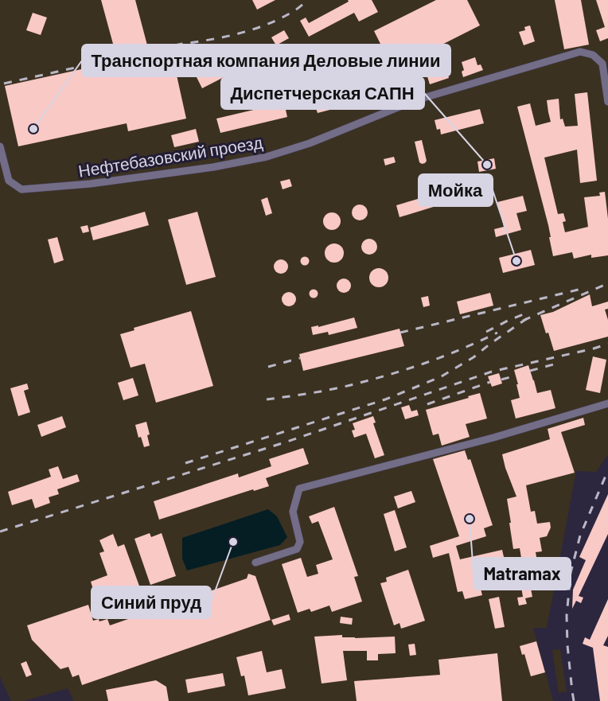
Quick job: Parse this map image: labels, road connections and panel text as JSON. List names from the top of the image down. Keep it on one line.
{"streets":{"street":["Нефтебазовский проезд"]},"places":["Транспортная компания Деловые линии","Диспетчерская САПН","Мойка","Matramax","Синий пруд"]}
